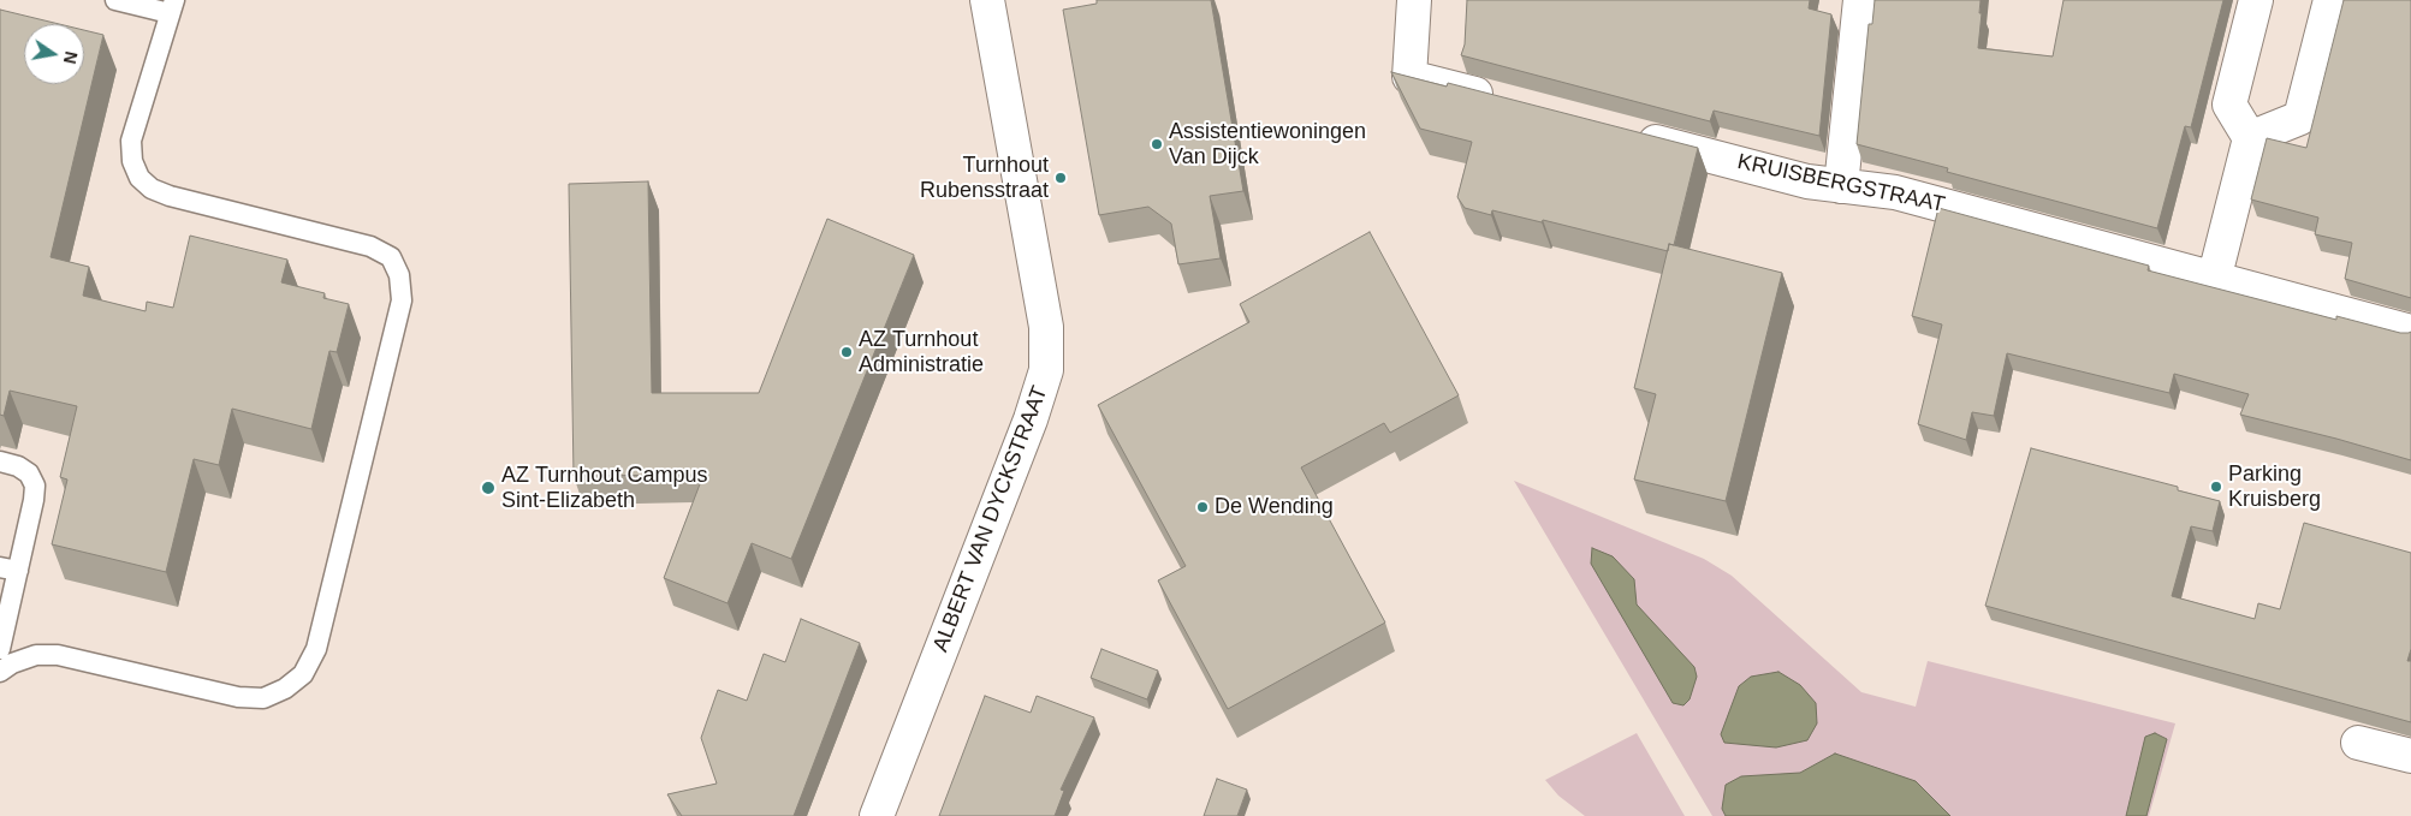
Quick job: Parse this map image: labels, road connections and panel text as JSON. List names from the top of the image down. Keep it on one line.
{"streets":{"street":["KRUISBERGSTRAAT","ALBERT VAN DYCKSTRAAT"]},"places":["Assistentiewoningen Van Dijck","Turnhout Rubensstraat","AZ Turnhout Administratie","Parking Kruisberg","AZ Turnhout Campus Sint-Elizabeth","De Wending"],"north":"right"}
